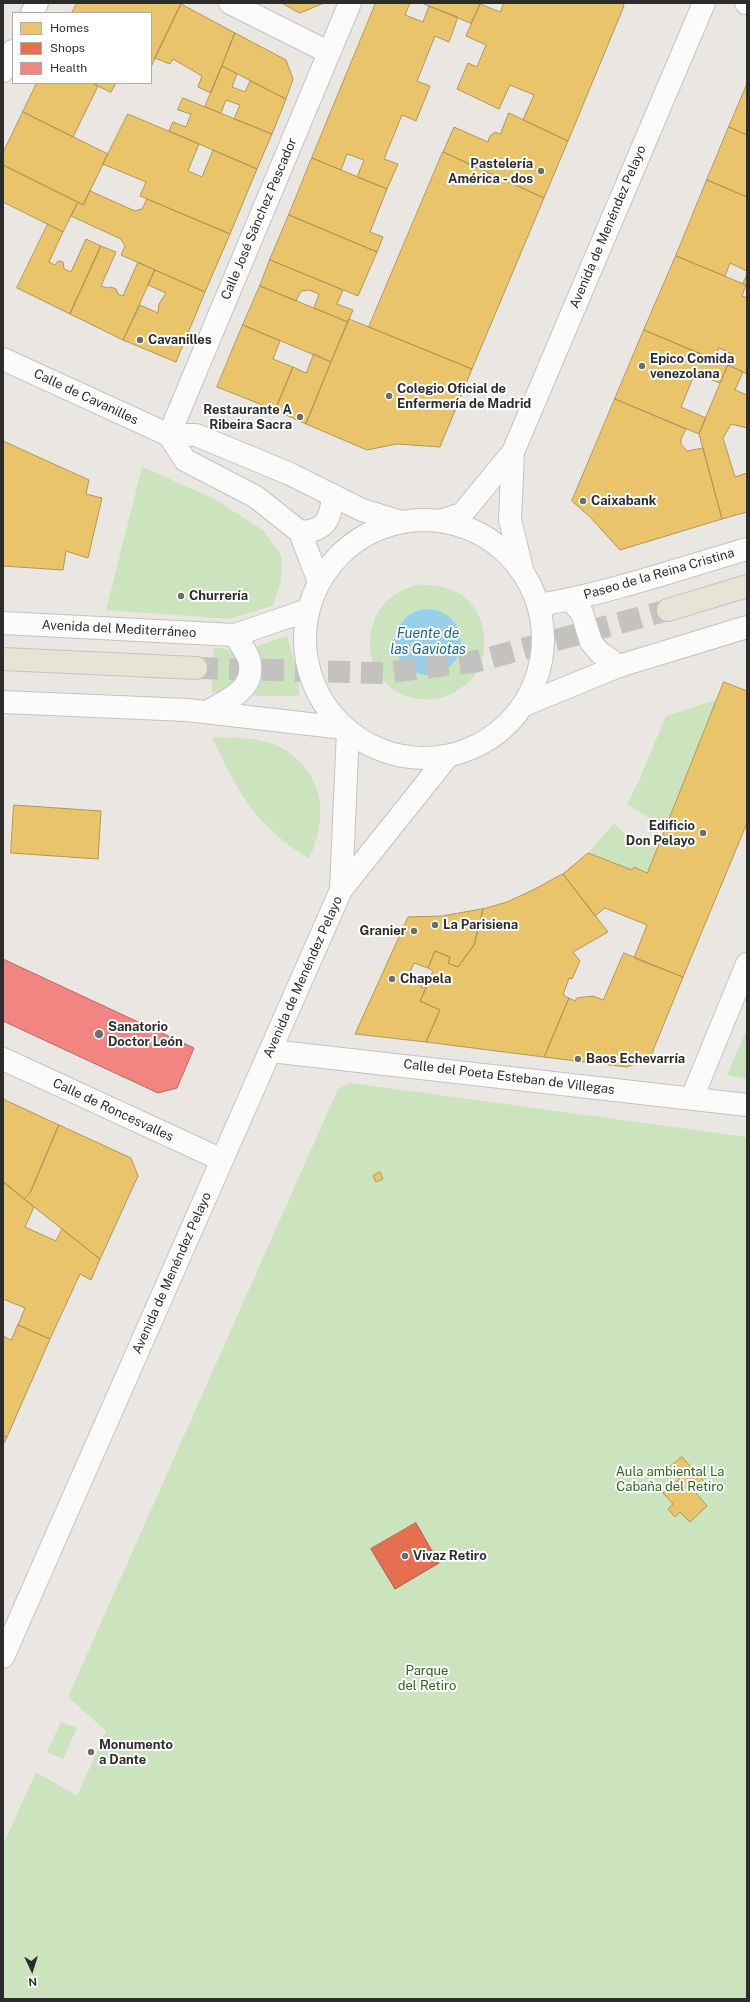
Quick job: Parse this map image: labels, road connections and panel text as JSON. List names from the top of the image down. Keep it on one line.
{"streets":{"main road":["Calle José Sánchez Pescador","Avenida de Menéndez Pelayo","Calle de Cavanilles","Paseo de la Reina Cristina","Avenida del Mediterráneo","Calle del Poeta Esteban de Villegas","Calle de Roncesvalles"]},"crossings":[["Calle José Sánchez Pescador","Calle de Cavanilles"],["Avenida de Menéndez Pelayo","Calle del Poeta Esteban de Villegas"],["Avenida de Menéndez Pelayo","Calle de Roncesvalles"]],"water":["Fuente de las Gaviotas"],"parks":["Aula ambiental La Cabaña del Retiro","Parque del Retiro"],"places":["Pastelería América - dos","Cavanilles","Epico Comida venezolana","Colegio Oficial de Enfermería de Madrid","Restaurante A Ribeira Sacra","Caixabank","Churrería","Edificio Don Pelayo","La Parisiena","Granier","Chapela","Sanatorio Doctor León","Baos Echevarría","Vivaz Retiro","Monumento a Dante"],"legend":["Homes","Shops","Health"],"north":"bottom"}
